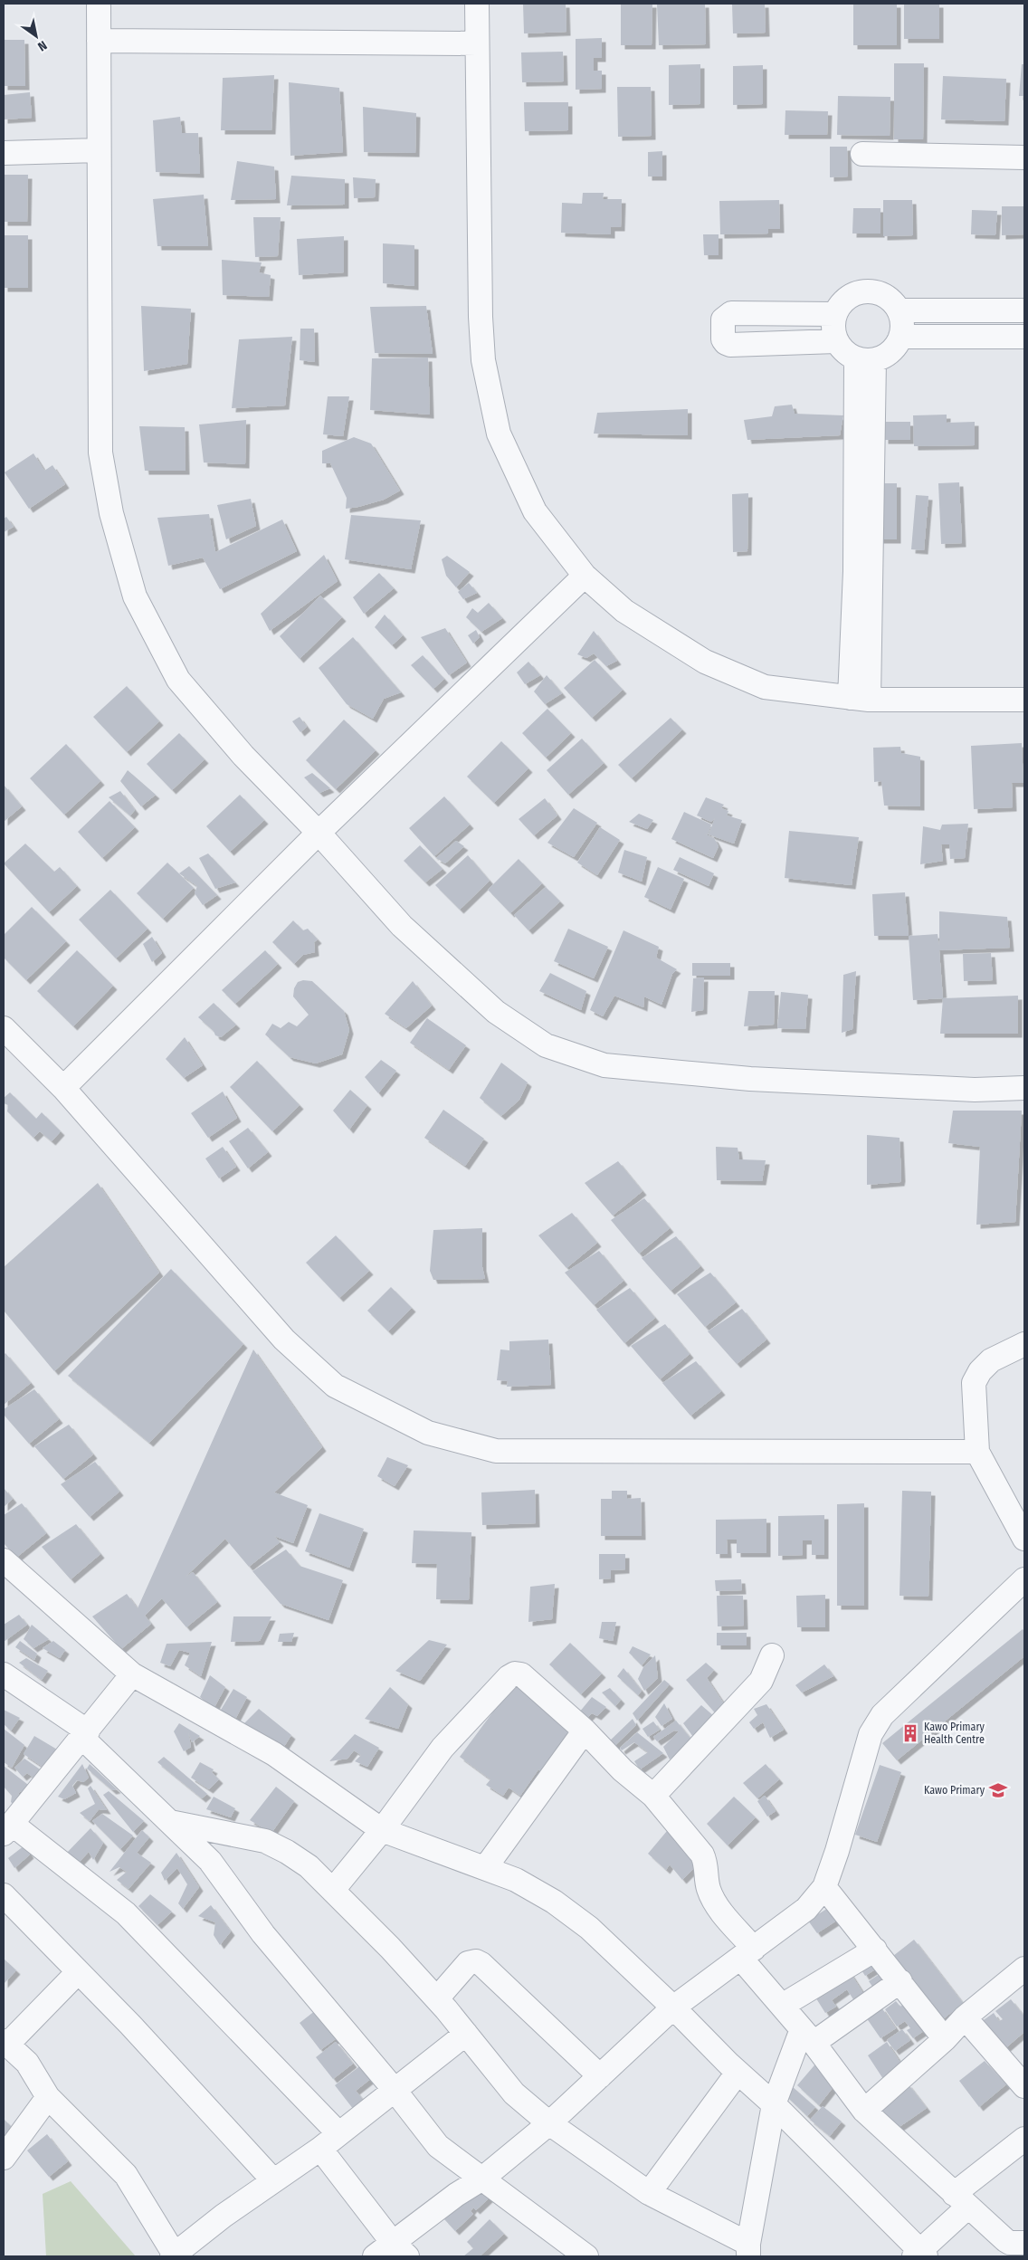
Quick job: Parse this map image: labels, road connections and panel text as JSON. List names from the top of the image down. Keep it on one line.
{"places":{"building":["Kawo Primary Health Centre"],"school or university":["Kawo Primary"]},"north":"bottom right"}
